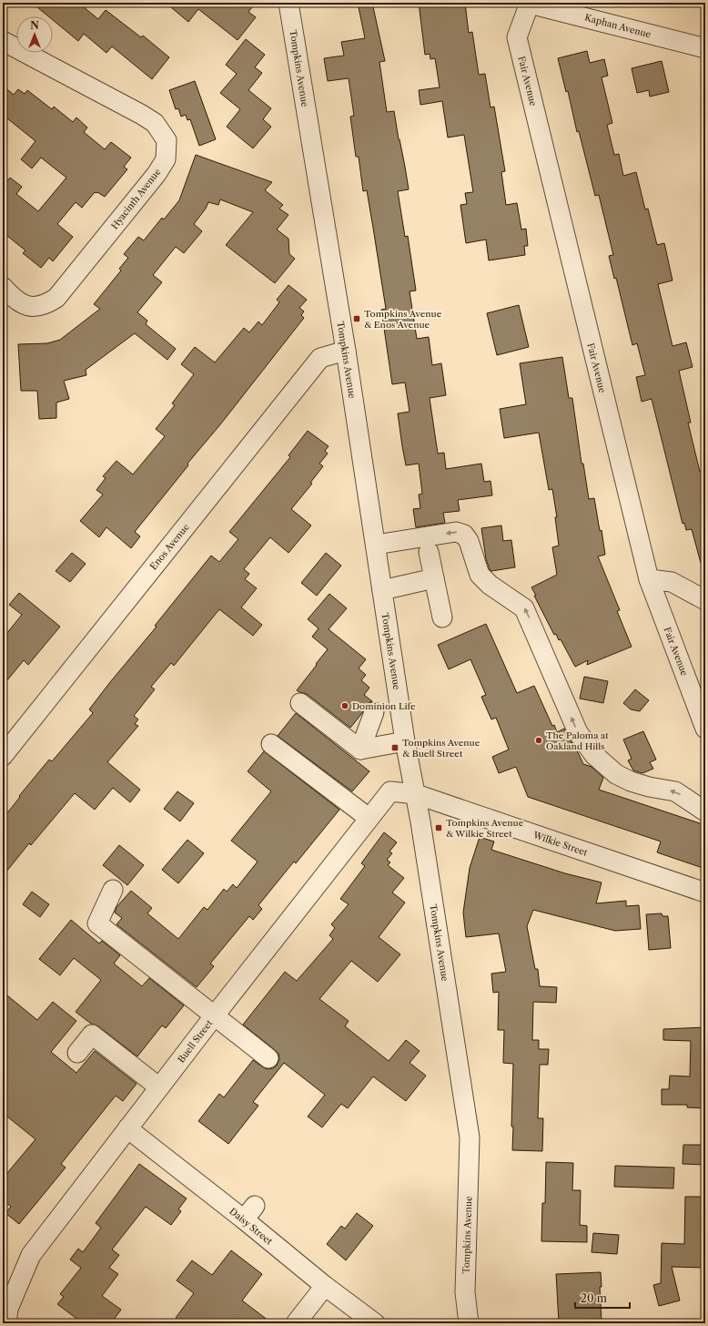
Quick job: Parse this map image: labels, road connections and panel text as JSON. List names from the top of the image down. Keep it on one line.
{"streets":{"street":["Kaphan Avenue","Tompkins Avenue","Fair Avenue","Hyacinth Avenue","Enos Avenue","Wilkie Street","Buell Street","Daisy Street"]},"crossings":[["Kaphan Avenue","Fair Avenue"],["Tompkins Avenue","Enos Avenue"],["Tompkins Avenue","Wilkie Street"],["Tompkins Avenue","Buell Street"],["Wilkie Street","Buell Street"],["Buell Street","Daisy Street"]],"places":{"transit":["Tompkins Avenue & Enos Avenue","Tompkins Avenue & Buell Street","Tompkins Avenue & Wilkie Street"],"other":["Dominion Life","The Paloma at Oakland Hills"]},"scale_bar":"20 m","north":"top"}
